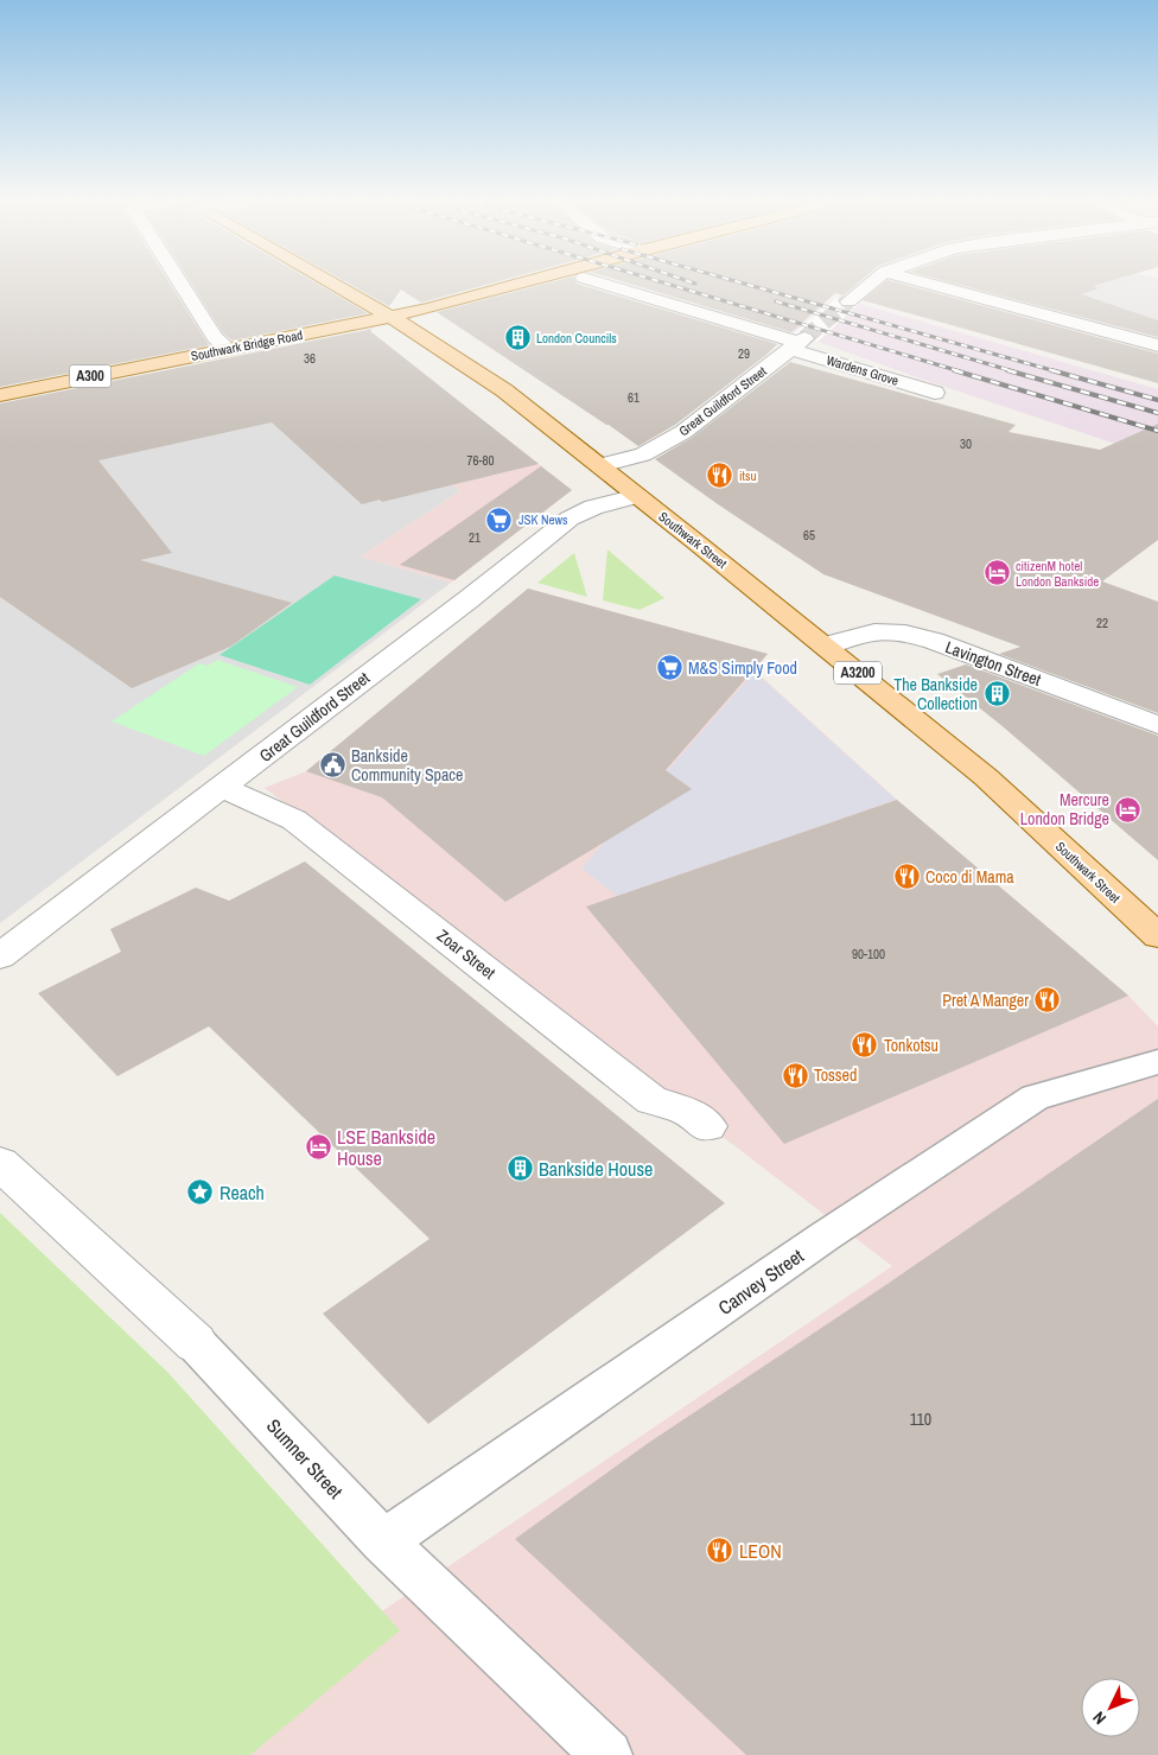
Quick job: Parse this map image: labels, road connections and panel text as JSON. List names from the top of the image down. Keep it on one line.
{"streets":{"main road":["Southwark Bridge Road","A300","Southwark Street","A3200"],"street":["Wardens Grove","Great Guildford Street","Lavington Street","Zoar Street","Canvey Street","Sumner Street"]},"crossings":[["Southwark Bridge Road","Southwark Street"],["Wardens Grove","Great Guildford Street"],["Great Guildford Street","Southwark Street"],["Great Guildford Street","Zoar Street"],["Southwark Street","Lavington Street"],["Canvey Street","Sumner Street"]],"places":{"building":["London Councils","The Bankside Collection","Bankside House"],"restaurant":["itsu","Coco di Mama","Pret A Manger","Tonkotsu","Tossed","LEON"],"supermarket":["JSK News","M&S Simply Food"],"hotel":["citizenM hotel London Bankside","Mercure London Bridge","LSE Bankside House"],"public building":["Bankside Community Space"],"place":["Reach"]},"house_numbers":["29","36","61","30","76-80","65","21","22","90-100","110"],"north":"bottom left"}
